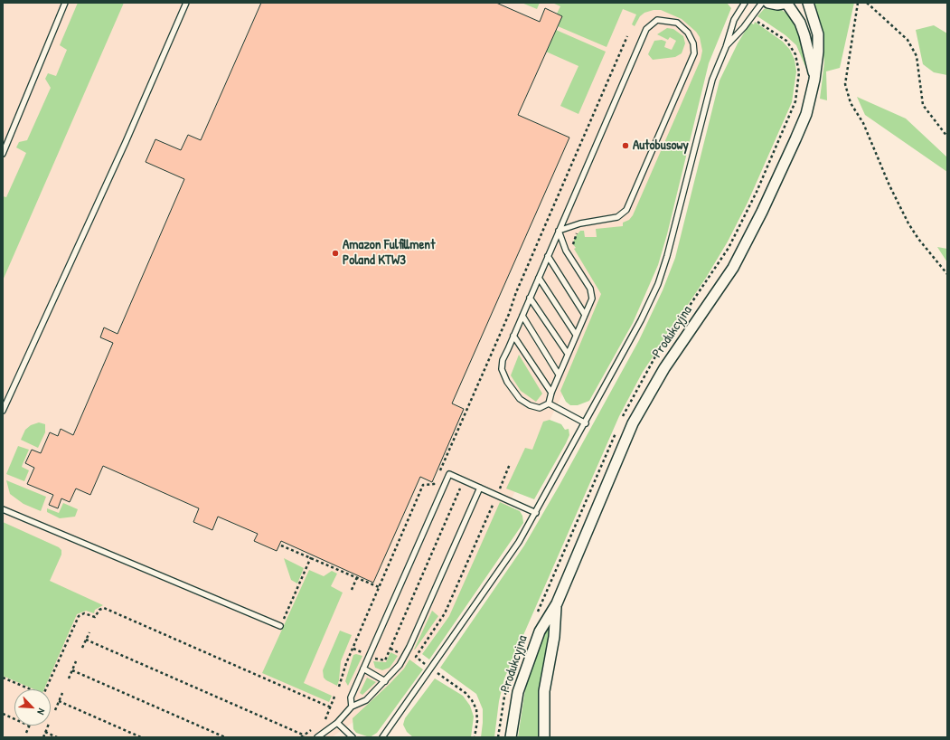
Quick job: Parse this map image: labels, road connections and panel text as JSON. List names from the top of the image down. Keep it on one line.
{"streets":{"street":["Produkcyjna"]},"places":["Autobusowy","Amazon Fulfillment Poland KTW3"],"north":"bottom right"}
